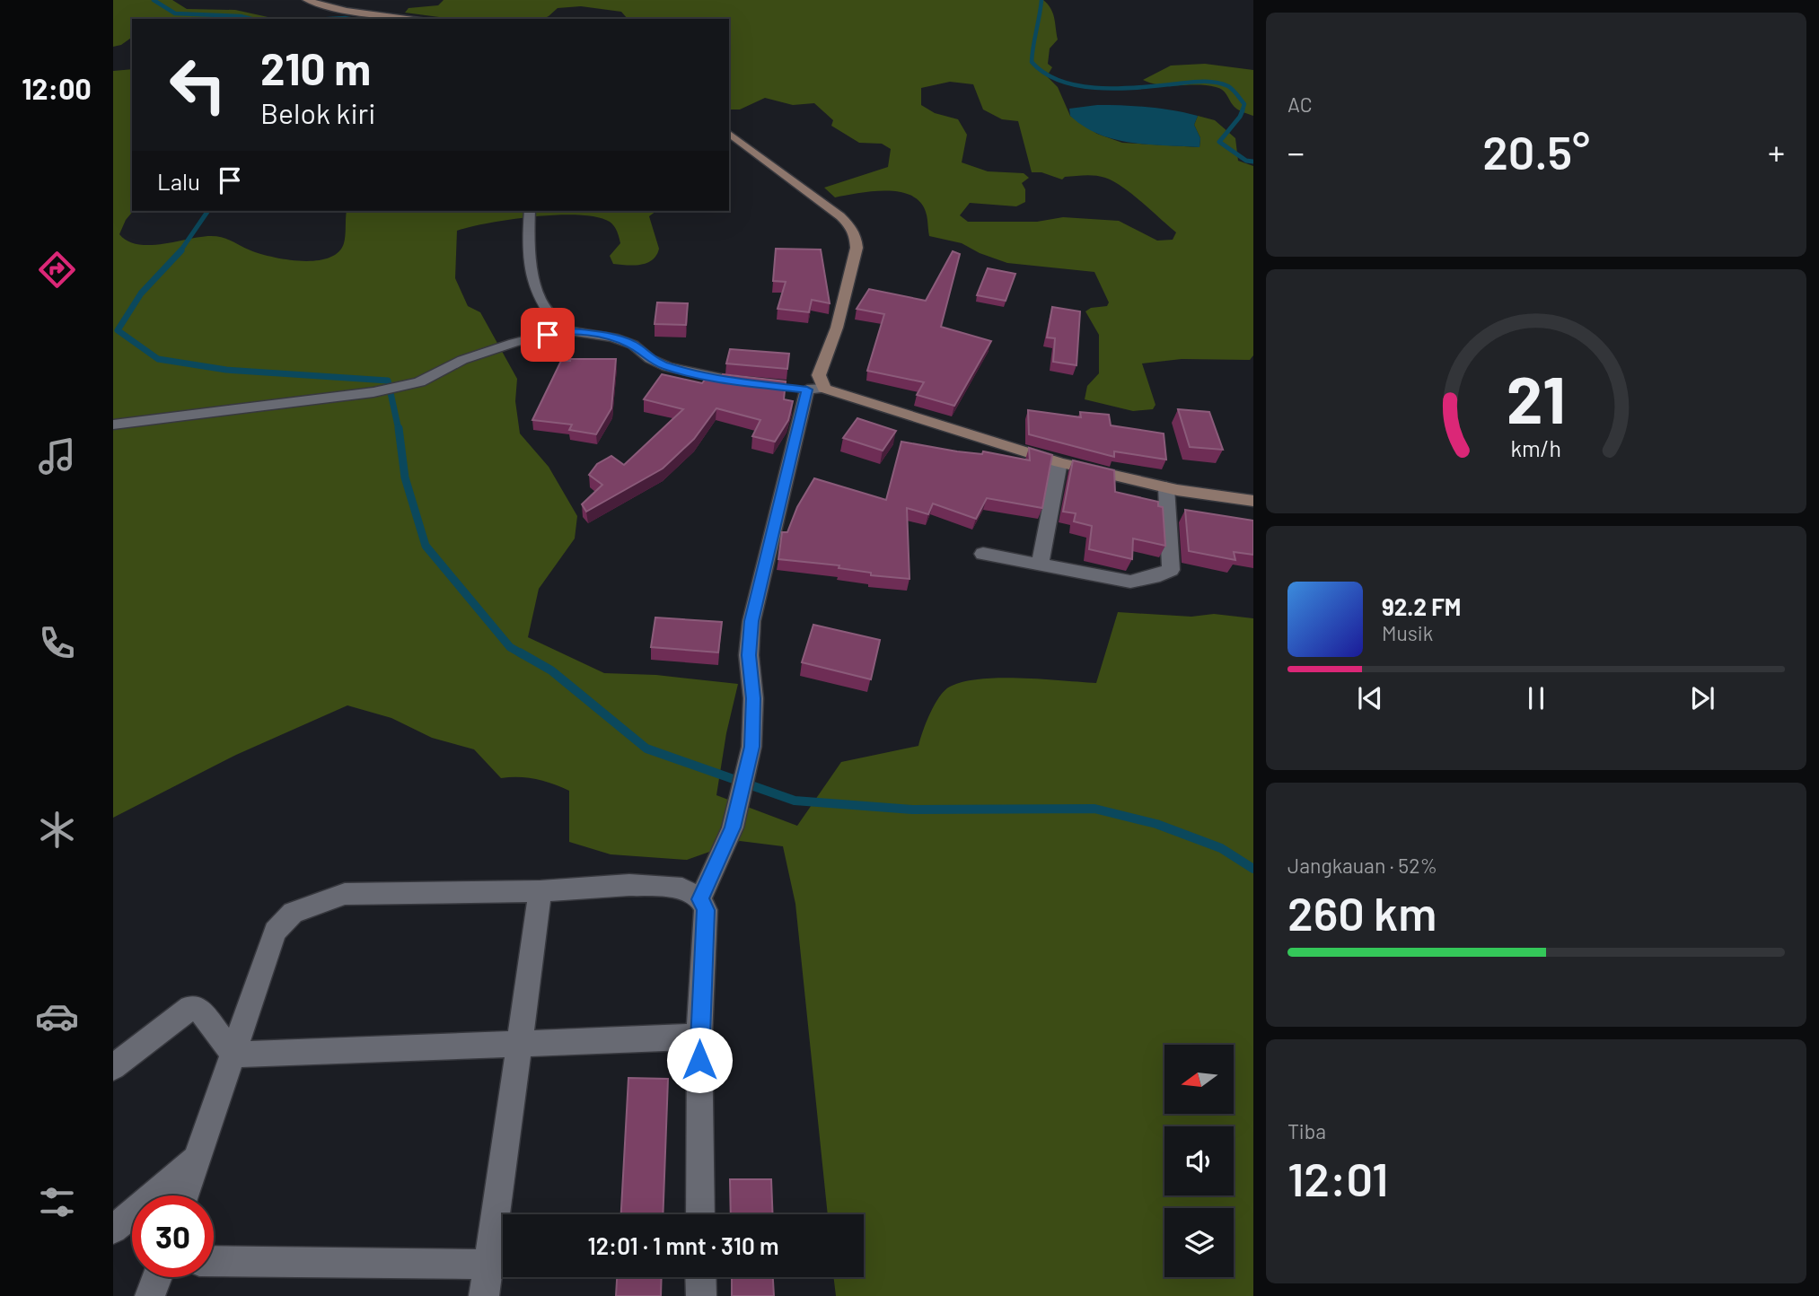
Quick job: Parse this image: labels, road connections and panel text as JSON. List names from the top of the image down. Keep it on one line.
{"north":"left","page":{"tabs":"12:00","tile":["AC",["Jangkauan · 52%","260 km"],["Tiba","12:01"]],"turn":["210 m","Belok kiri"],"heat":["−","20.5°","+"],"then":"Lalu","song":["92.2 FM","Musik"],"limit":"30","trip":"12:01 · 1 mnt · 310 m","gauge":["21","km/h"]}}
